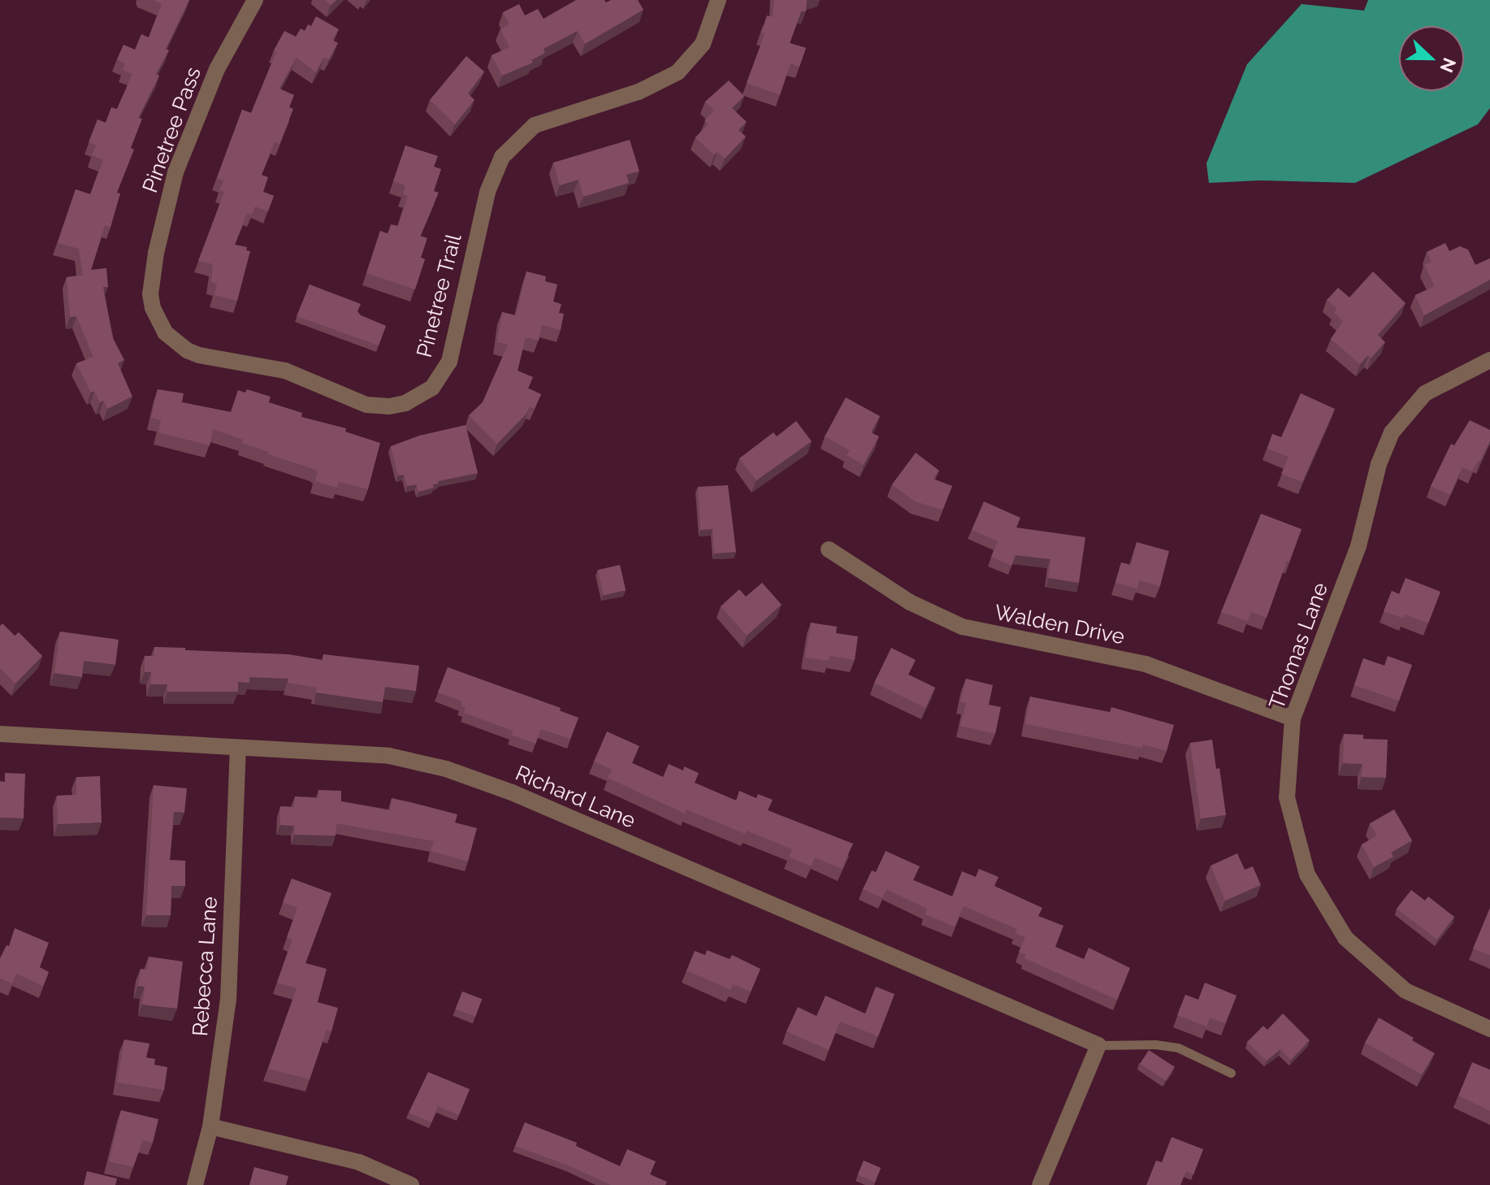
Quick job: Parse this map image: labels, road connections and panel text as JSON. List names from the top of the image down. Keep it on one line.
{"streets":{"street":["Pinetree Pass","Pinetree Trail","Walden Drive","Thomas Lane","Richard Lane","Rebecca Lane"]},"crossings":[["Pinetree Pass","Pinetree Trail"],["Walden Drive","Thomas Lane"],["Richard Lane","Rebecca Lane"]],"north":"right"}
